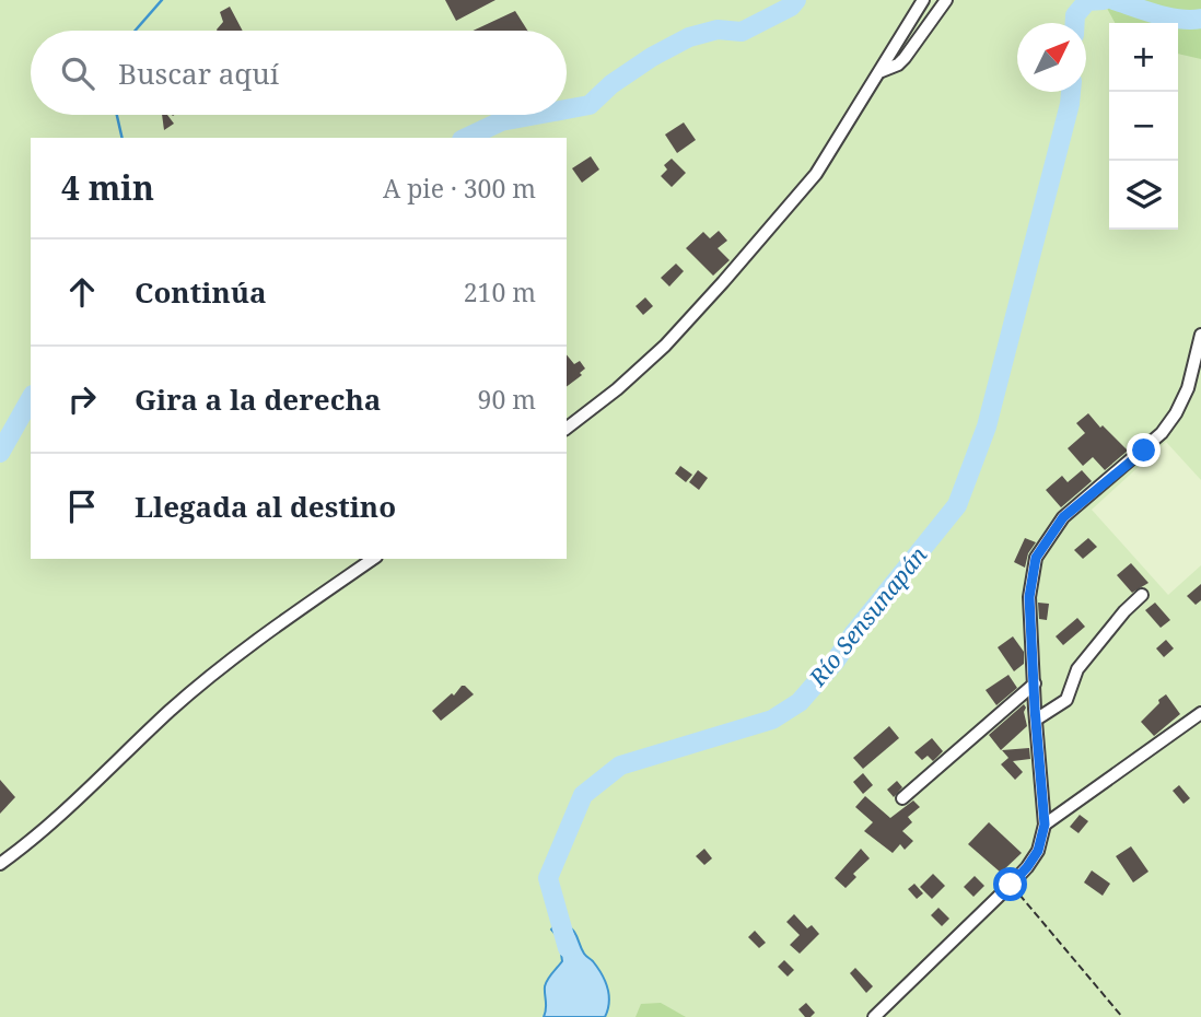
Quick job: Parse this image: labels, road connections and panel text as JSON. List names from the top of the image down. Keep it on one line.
{"water":["Río Sensunapán"],"north":"top right","page":{"map_buttons":["+","−"],"search":"Buscar aquí","heading":["4 min","A pie · 300 m"],"list":[["Continúa","210 m"],["Gira a la derecha","90 m"],"Llegada al destino"]}}
